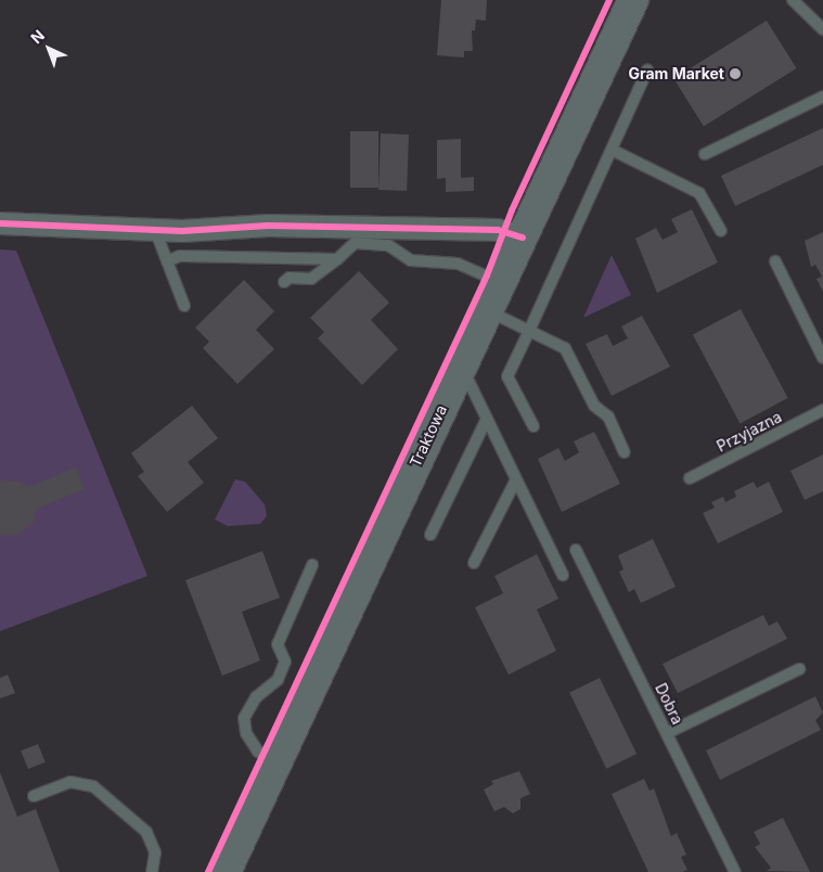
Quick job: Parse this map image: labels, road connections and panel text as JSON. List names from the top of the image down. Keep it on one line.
{"streets":{"main road":["Traktowa"],"lane":["Przyjazna","Dobra"]},"places":["Gram Market"],"north":"top left"}
